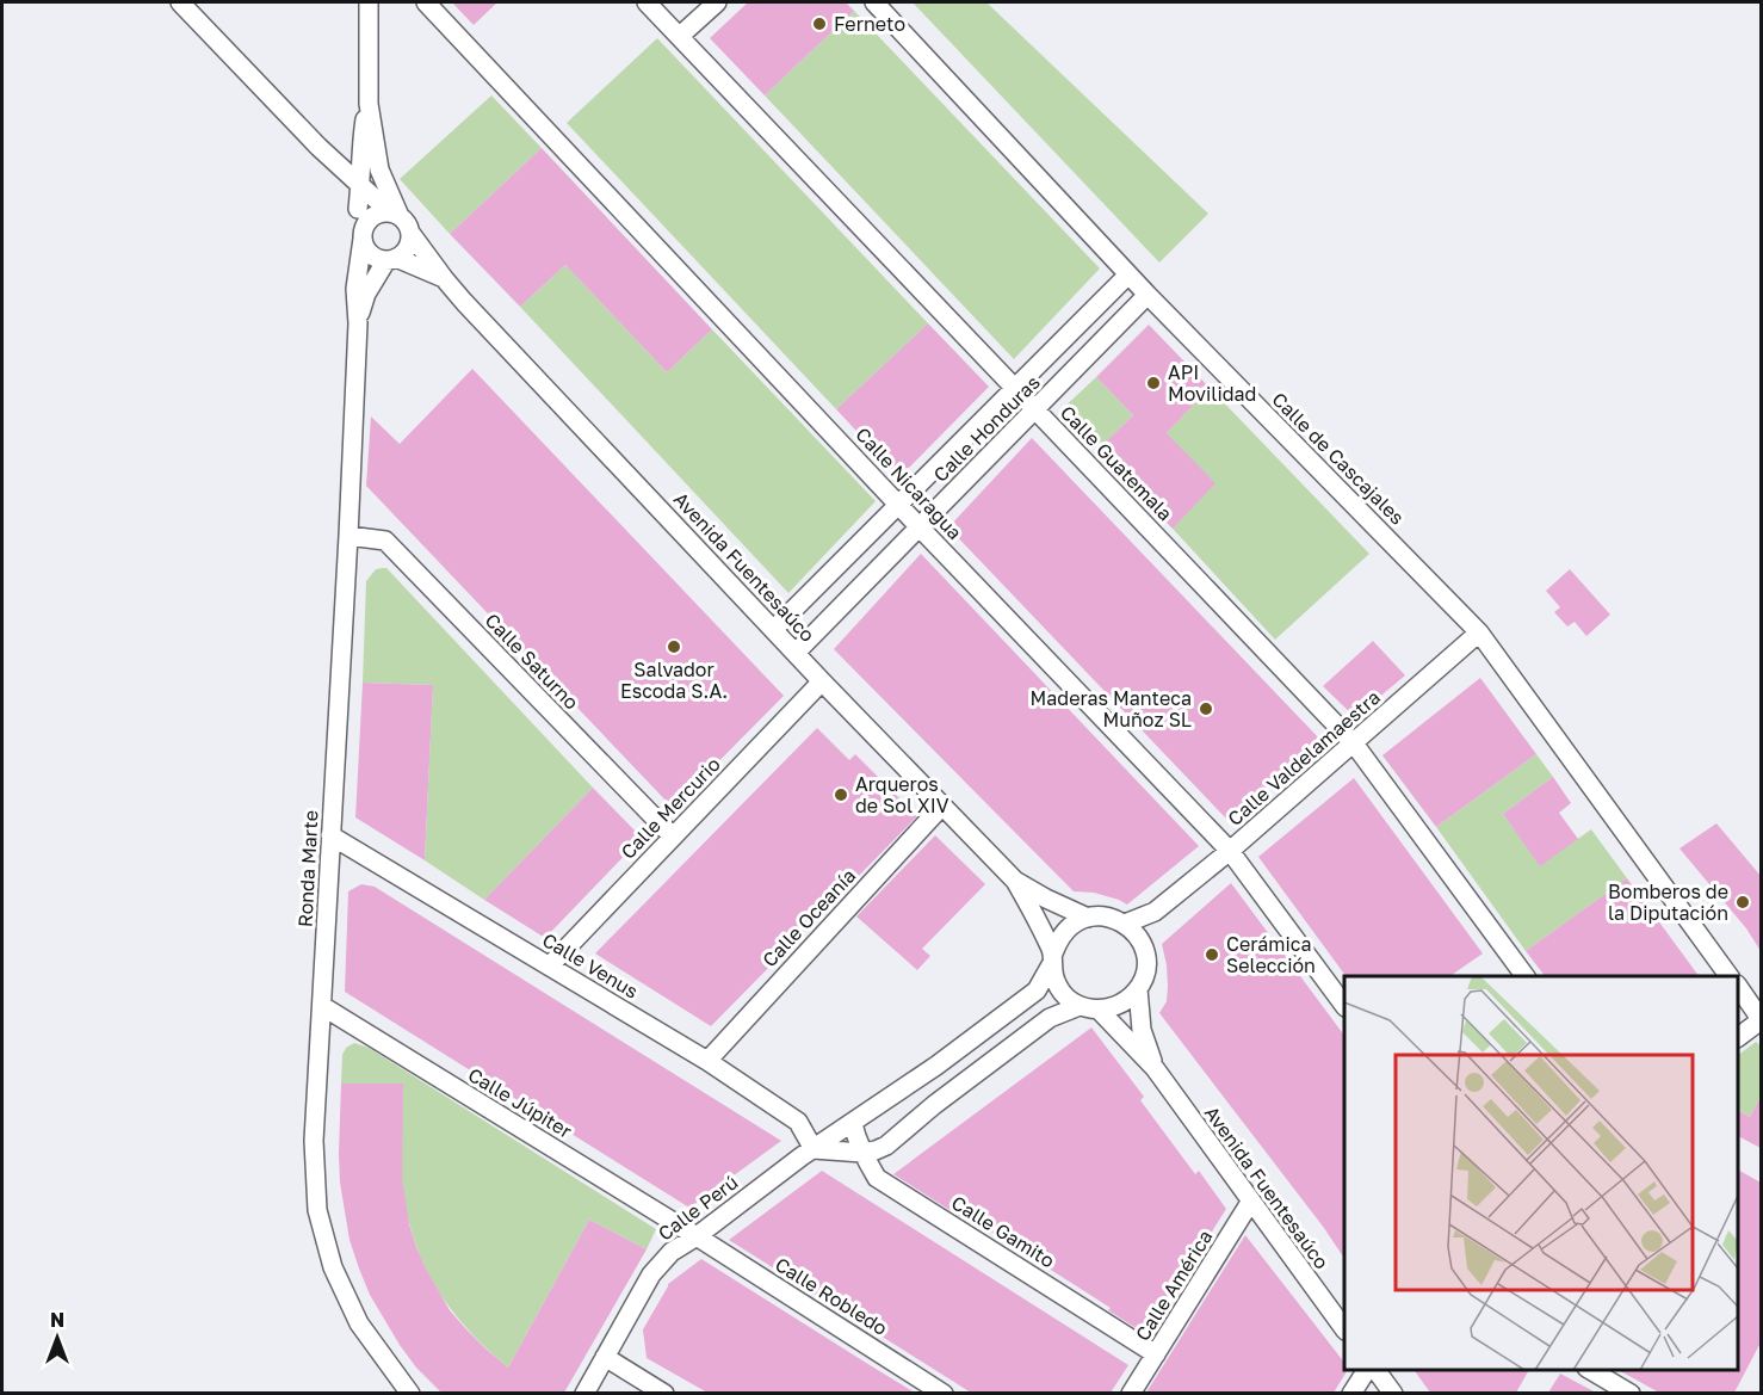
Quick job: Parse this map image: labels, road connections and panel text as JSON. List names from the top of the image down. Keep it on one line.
{"streets":{"street":["Calle Honduras","Calle de Cascajales","Calle Guatemala","Calle Nicaragua","Avenida Fuentesaúco","Calle Saturno","Calle Valdelamaestra","Calle Mercurio","Ronda Marte","Calle Oceanía","Calle Venus","Calle Júpiter","Calle Perú","Calle Gamito","Calle América","Calle Robledo"]},"crossings":[["Calle Honduras","Calle de Cascajales"],["Calle Honduras","Calle Guatemala"],["Calle Honduras","Calle Nicaragua"],["Calle Honduras","Avenida Fuentesaúco"],["Calle de Cascajales","Calle Valdelamaestra"],["Calle Guatemala","Calle Valdelamaestra"],["Calle Nicaragua","Calle Valdelamaestra"],["Avenida Fuentesaúco","Calle Valdelamaestra"],["Avenida Fuentesaúco","Calle Mercurio"],["Avenida Fuentesaúco","Ronda Marte"],["Avenida Fuentesaúco","Calle Oceanía"],["Avenida Fuentesaúco","Calle Perú"],["Avenida Fuentesaúco","Calle América"],["Calle Saturno","Calle Mercurio"],["Calle Saturno","Ronda Marte"],["Calle Valdelamaestra","Calle Perú"],["Calle Mercurio","Calle Venus"],["Ronda Marte","Calle Venus"],["Ronda Marte","Calle Júpiter"],["Calle Oceanía","Calle Venus"],["Calle Venus","Calle Perú"],["Calle Júpiter","Calle Perú"],["Calle Júpiter","Calle Robledo"],["Calle Perú","Calle Gamito"],["Calle Perú","Calle Robledo"],["Calle Gamito","Calle América"]],"places":["Ferneto","API Movilidad","Salvador Escoda S.A.","Maderas Manteca Muñoz SL","Arqueros de Sol XIV","Bomberos de la Diputación","Cerámica Selección"],"north":"top"}
